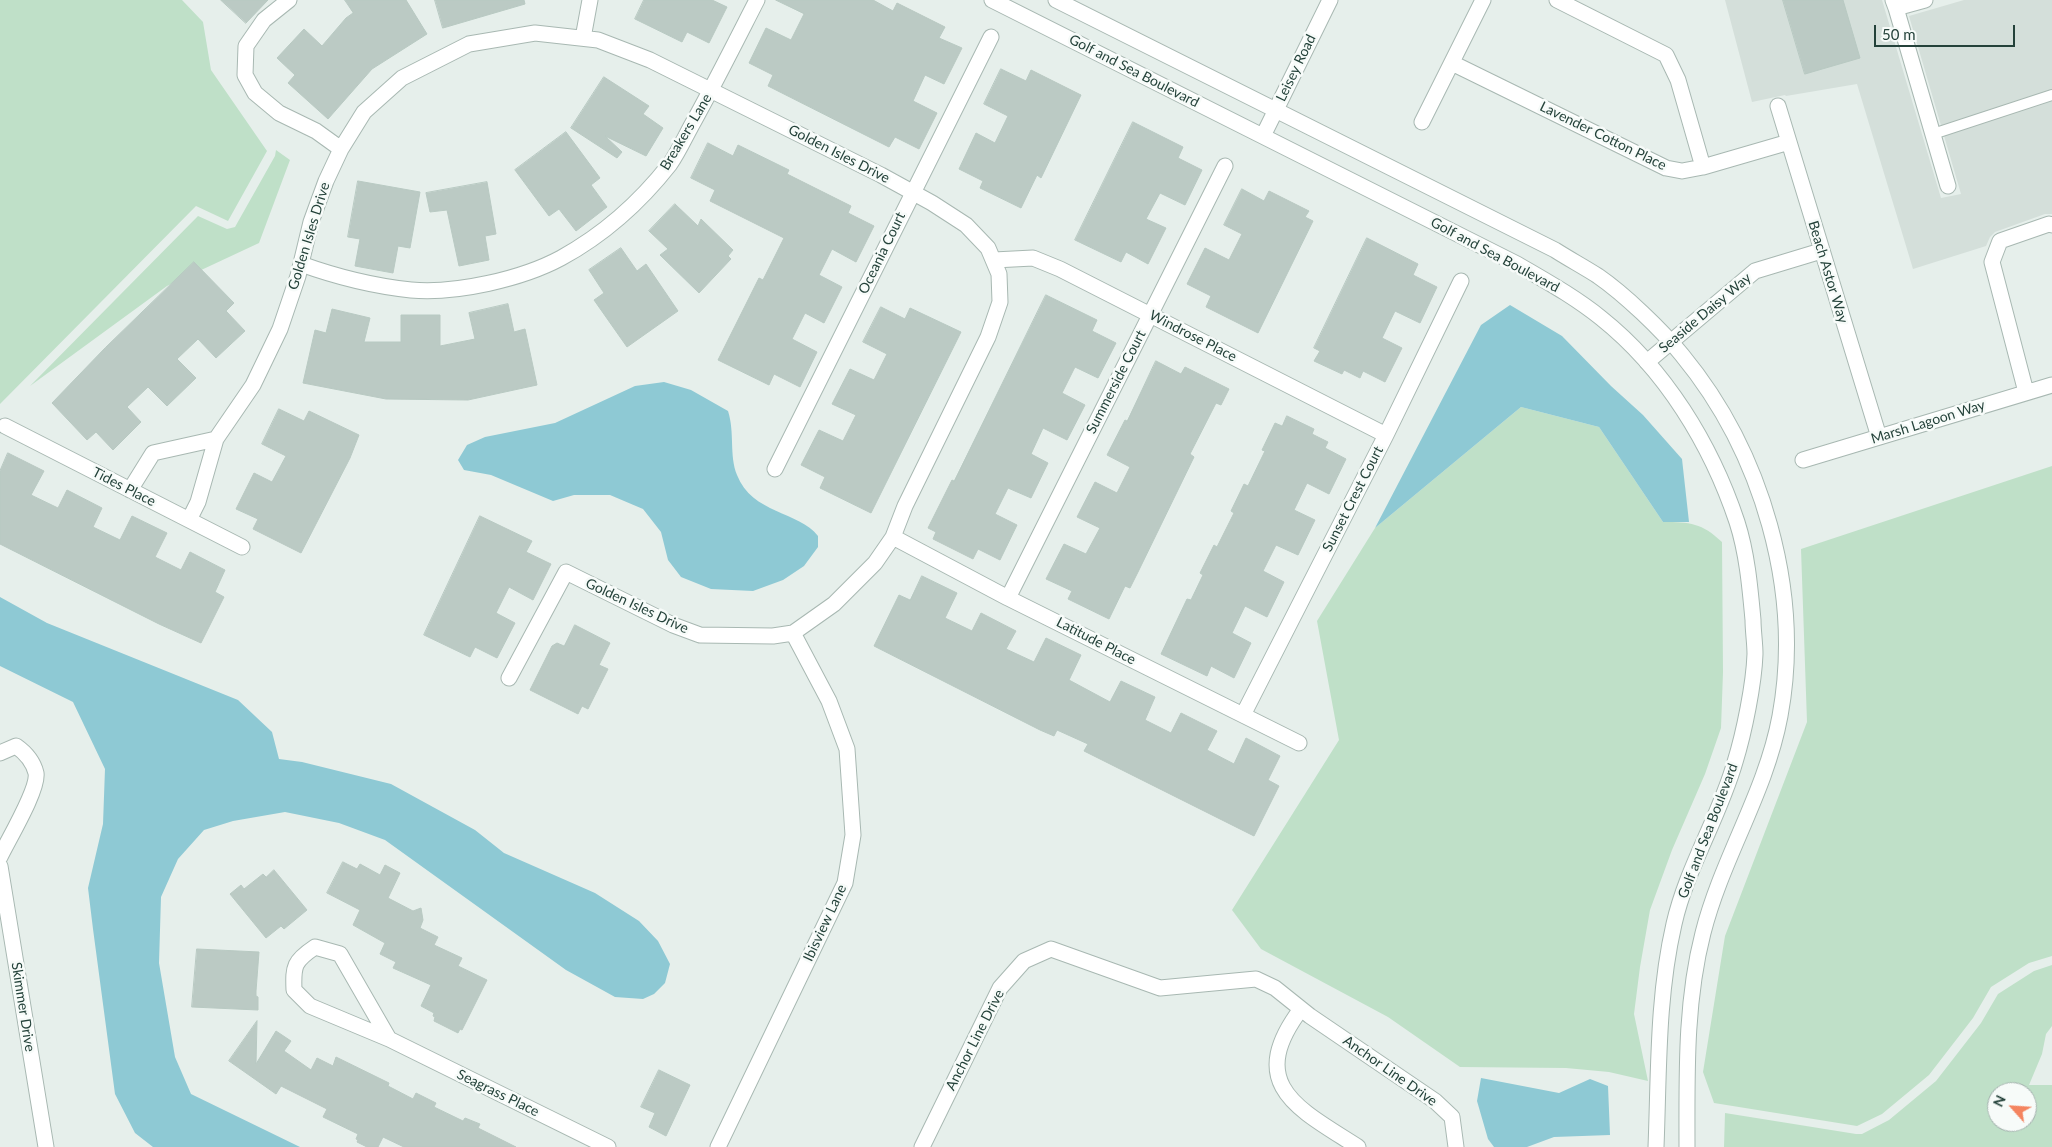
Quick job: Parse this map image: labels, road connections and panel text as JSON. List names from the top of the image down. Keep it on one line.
{"streets":{"street":["Leisey Road","Golf and Sea Boulevard","Breakers Lane","Lavender Cotton Place","Golden Isles Drive","Oceania Court","Beach Astor Way","Seaside Daisy Way","Windrose Place","Summerside Court","Marsh Lagoon Way","Tides Place","Sunset Crest Court","Latitude Place","Ibisview Lane","Skimmer Drive","Anchor Line Drive","Seagrass Place"]},"crossings":[["Leisey Road","Golf and Sea Boulevard"],["Golf and Sea Boulevard","Seaside Daisy Way"],["Breakers Lane","Golden Isles Drive"],["Lavender Cotton Place","Beach Astor Way"],["Golden Isles Drive","Oceania Court"],["Golden Isles Drive","Windrose Place"],["Golden Isles Drive","Tides Place"],["Golden Isles Drive","Latitude Place"],["Golden Isles Drive","Ibisview Lane"],["Beach Astor Way","Seaside Daisy Way"],["Beach Astor Way","Marsh Lagoon Way"],["Windrose Place","Summerside Court"],["Windrose Place","Sunset Crest Court"],["Summerside Court","Latitude Place"],["Sunset Crest Court","Latitude Place"]],"scale_bar":"50 m","north":"top left"}
